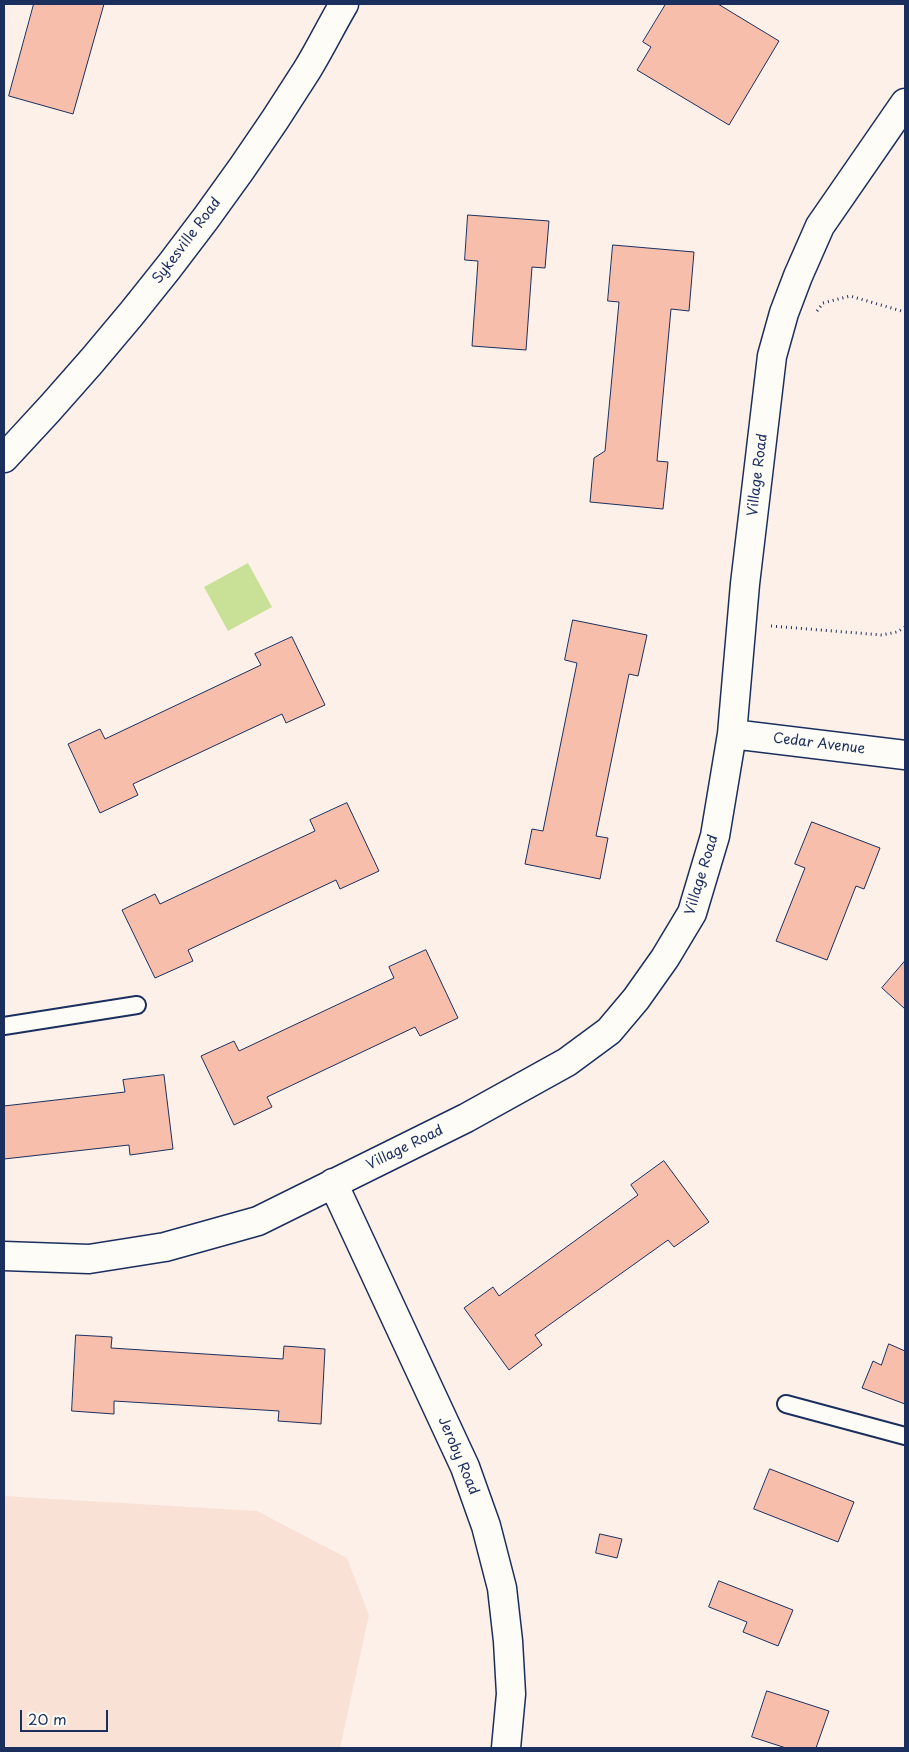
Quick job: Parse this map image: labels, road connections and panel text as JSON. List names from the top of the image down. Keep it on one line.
{"streets":{"street":["Sykesville Road","Village Road","Cedar Avenue","Jeroby Road"]},"crossings":[["Village Road","Cedar Avenue"],["Village Road","Jeroby Road"]],"scale_bar":"20 m"}
